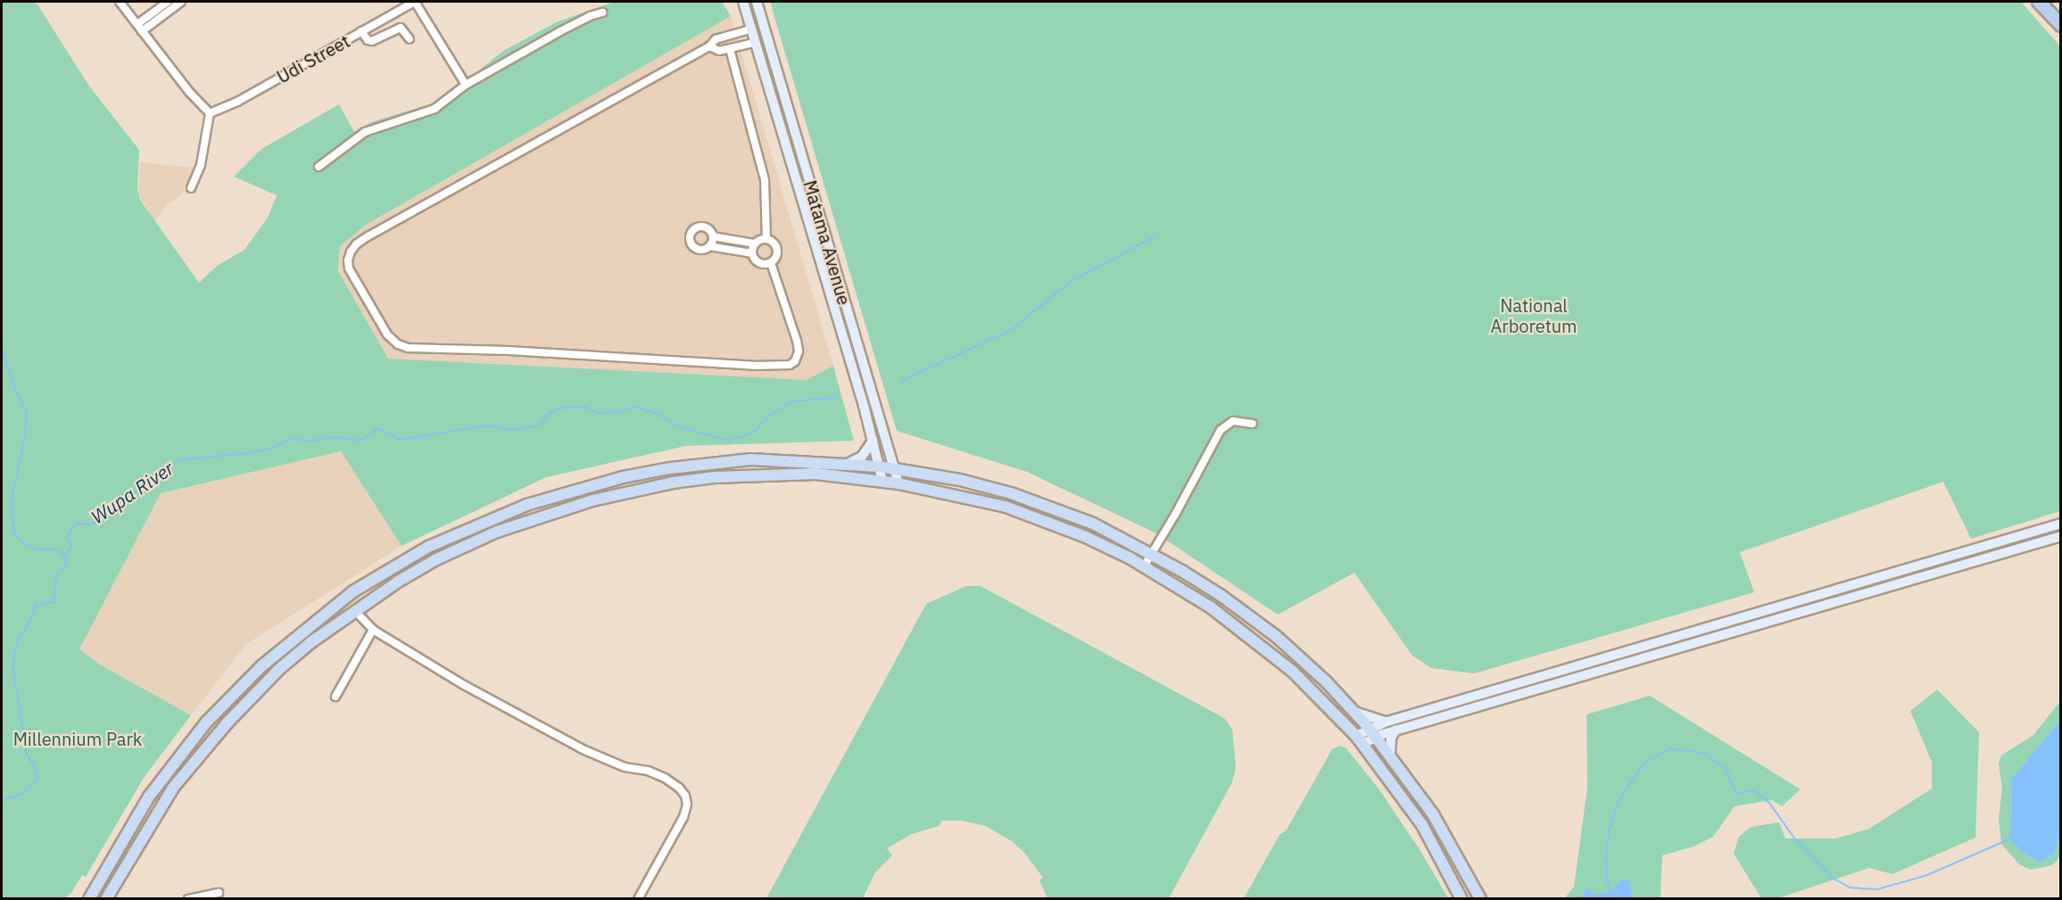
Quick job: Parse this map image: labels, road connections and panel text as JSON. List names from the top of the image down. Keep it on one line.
{"streets":{"main road":["Matama Avenue"],"street":["Udi Street"]},"water":["Wupa River"],"parks":["National Arboretum","Millennium Park"]}
